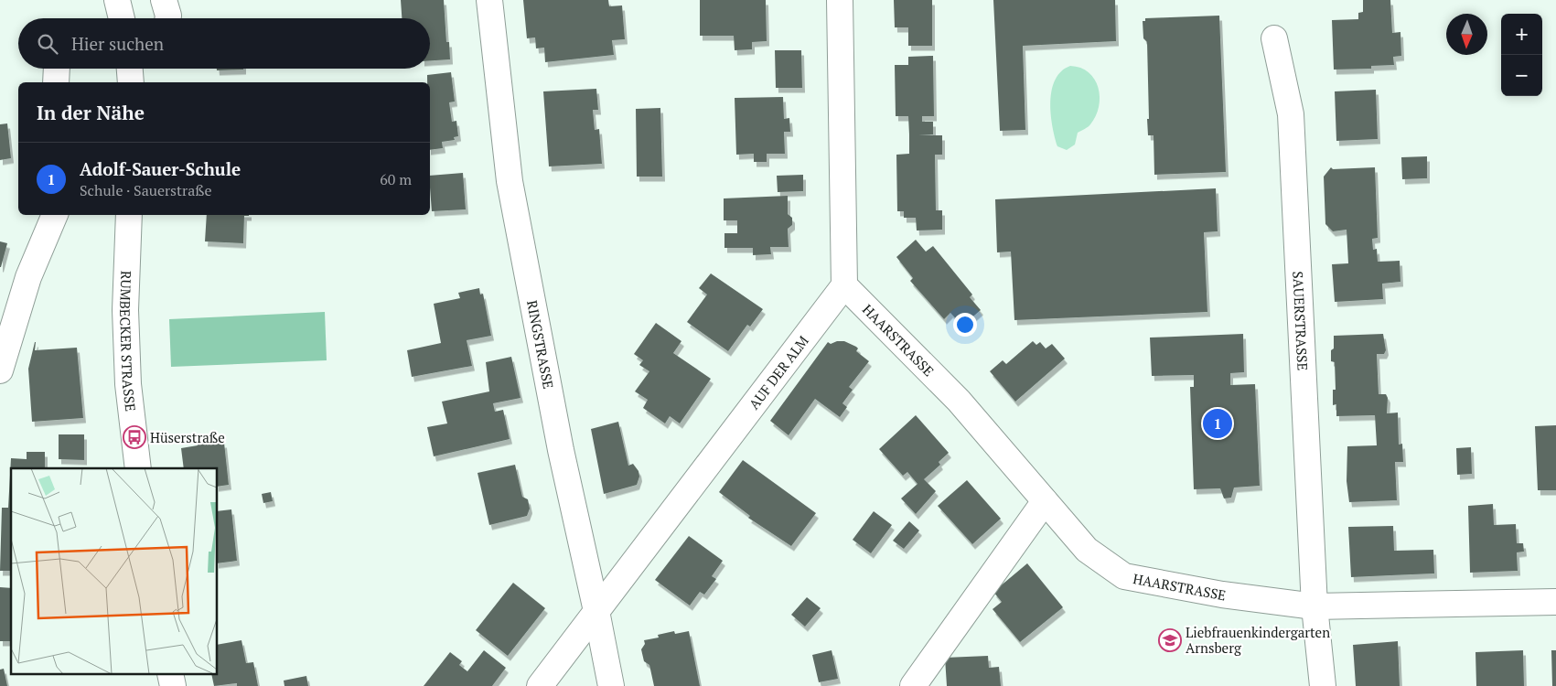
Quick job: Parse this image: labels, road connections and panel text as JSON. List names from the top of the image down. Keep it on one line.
{"streets":{"street":["SAUERSTRASSE","HAARSTRASSE","RUMBECKER STRASSE","RINGSTRASSE","AUF DER ALM"]},"crossings":[["SAUERSTRASSE","HAARSTRASSE"],["HAARSTRASSE","AUF DER ALM"],["RINGSTRASSE","AUF DER ALM"]],"places":{"bus stop":["Hüserstraße"],"school or university":["Liebfrauenkindergarten Arnsberg"]},"north":"bottom","page":{"map_buttons":["+","−"],"search":"Hier suchen","heading":"In der Nähe","list":[{"mark":"1","name":"Adolf-Sauer-Schule","note":"Schule · Sauerstraße","value":"60 m"}],"pins":"1"}}
